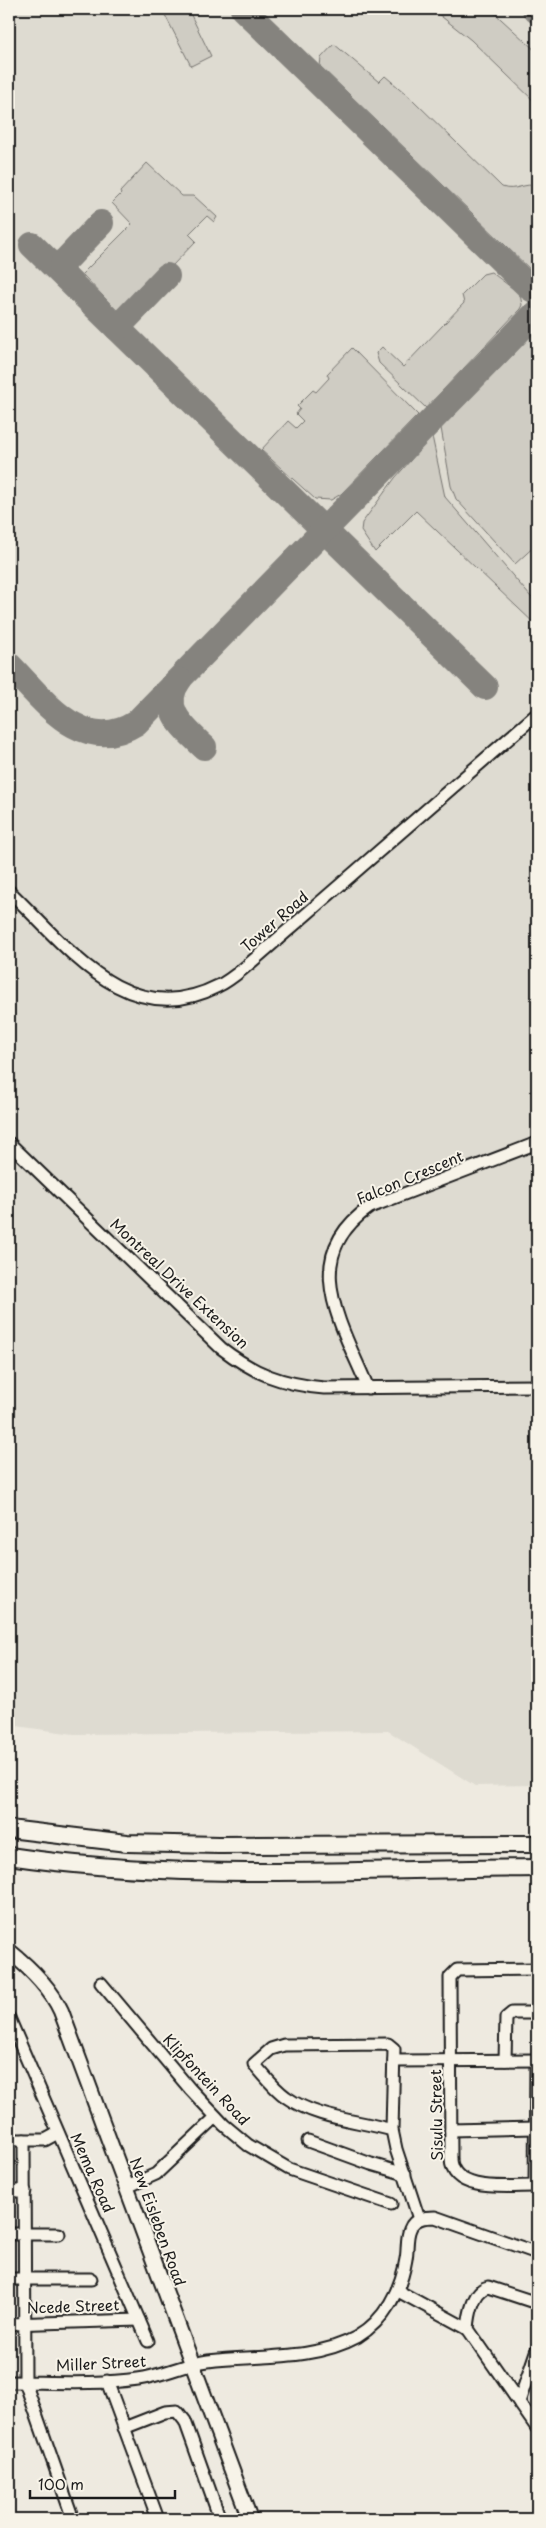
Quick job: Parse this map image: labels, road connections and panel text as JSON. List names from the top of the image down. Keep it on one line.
{"streets":{"main road":["New Eisleben Road"],"street":["Tower Road","Falcon Crescent","Montreal Drive Extension","Klipfontein Road","Sisulu Street","Mema Road","Ncede Street","Miller Street"]},"crossings":[["Falcon Crescent","Montreal Drive Extension"],["Mema Road","Ncede Street"],["New Eisleben Road","Miller Street"]],"scale_bar":"100 m"}
